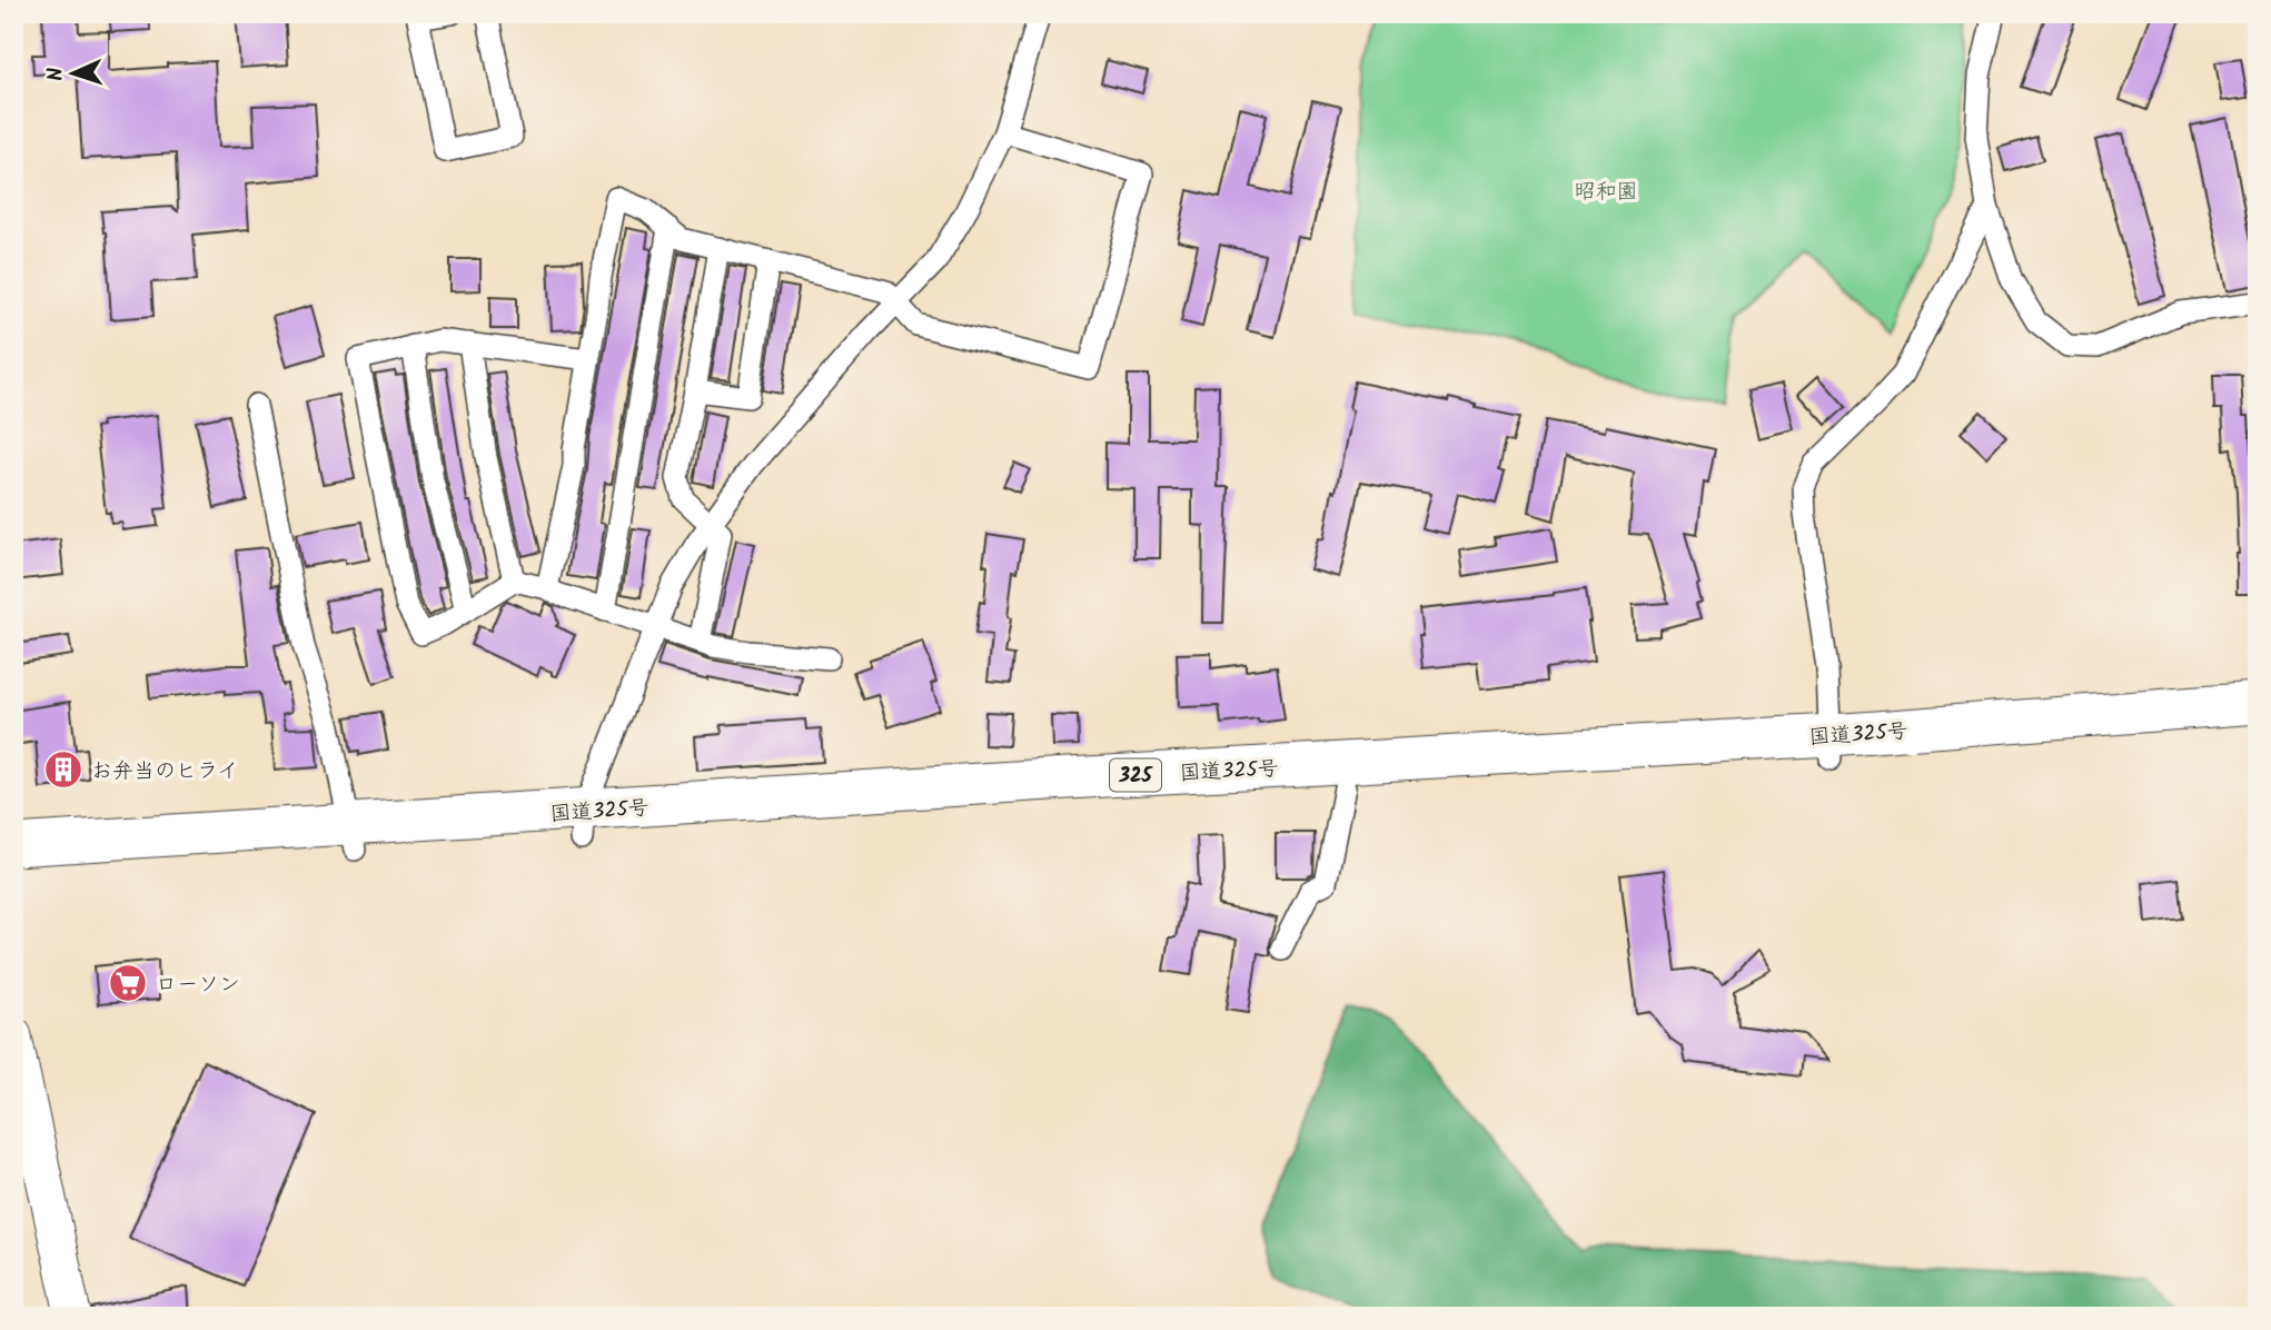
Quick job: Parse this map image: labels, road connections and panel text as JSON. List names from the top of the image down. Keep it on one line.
{"streets":{"highway":["国道325号","325"]},"parks":["昭和園"],"places":{"building":["お弁当のヒライ"],"supermarket":["ローソン"]},"north":"left"}
